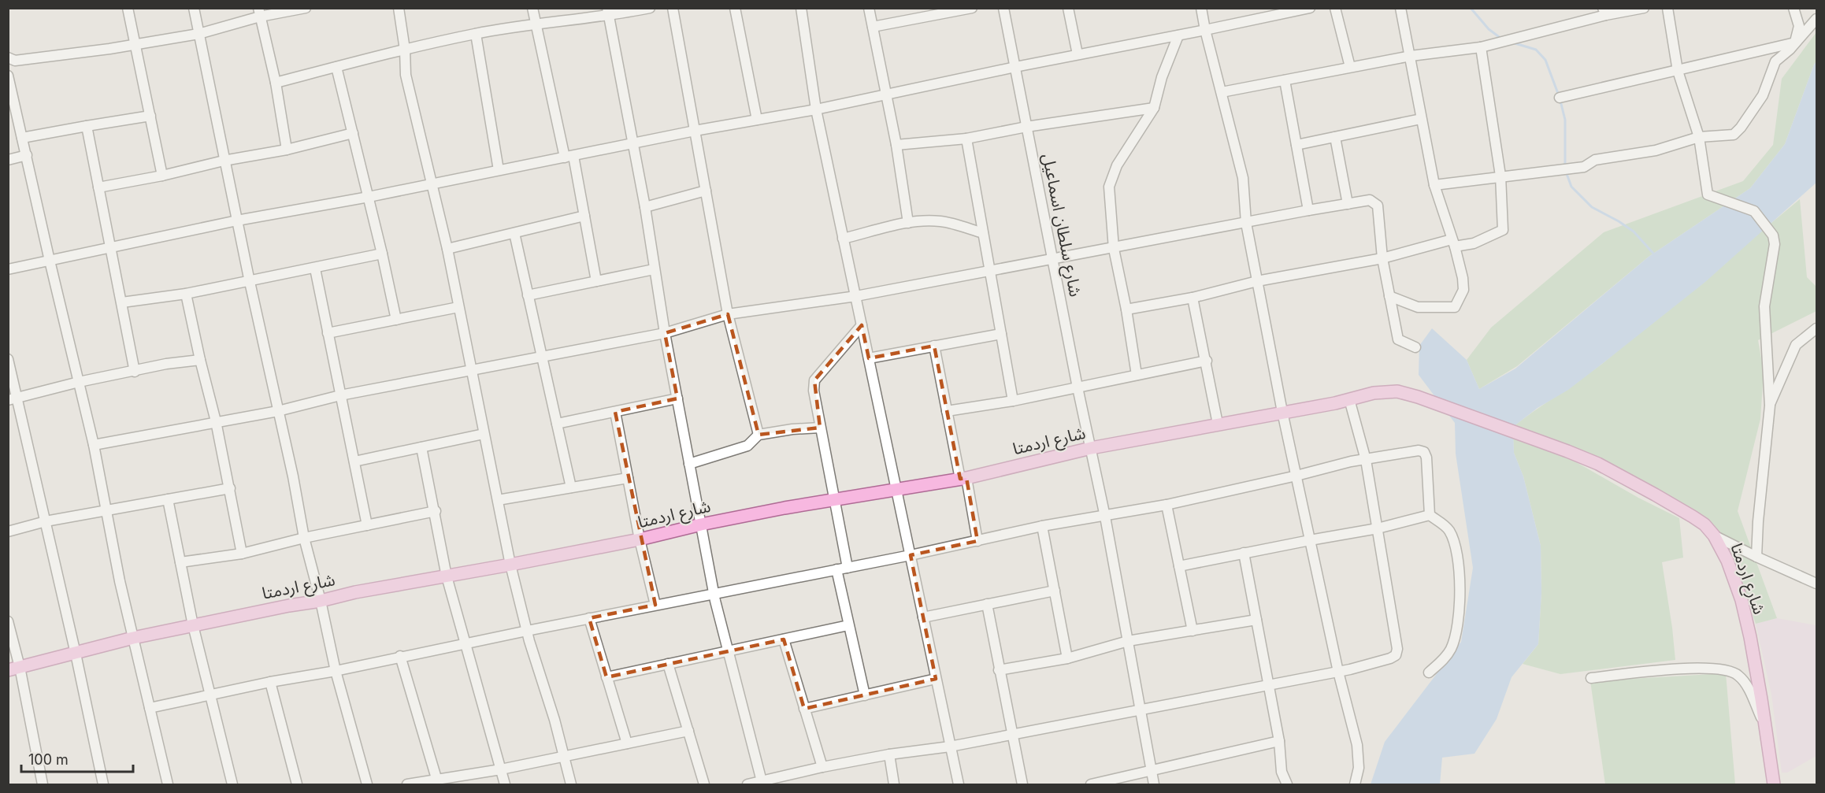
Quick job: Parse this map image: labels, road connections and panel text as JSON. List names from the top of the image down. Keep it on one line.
{"streets":{"main road":["شارع اردمتا"],"street":["شارع سلطان اسماعيل"]},"crossings":[["شارع سلطان اسماعيل","شارع اردمتا"]],"scale_bar":"100 m"}
